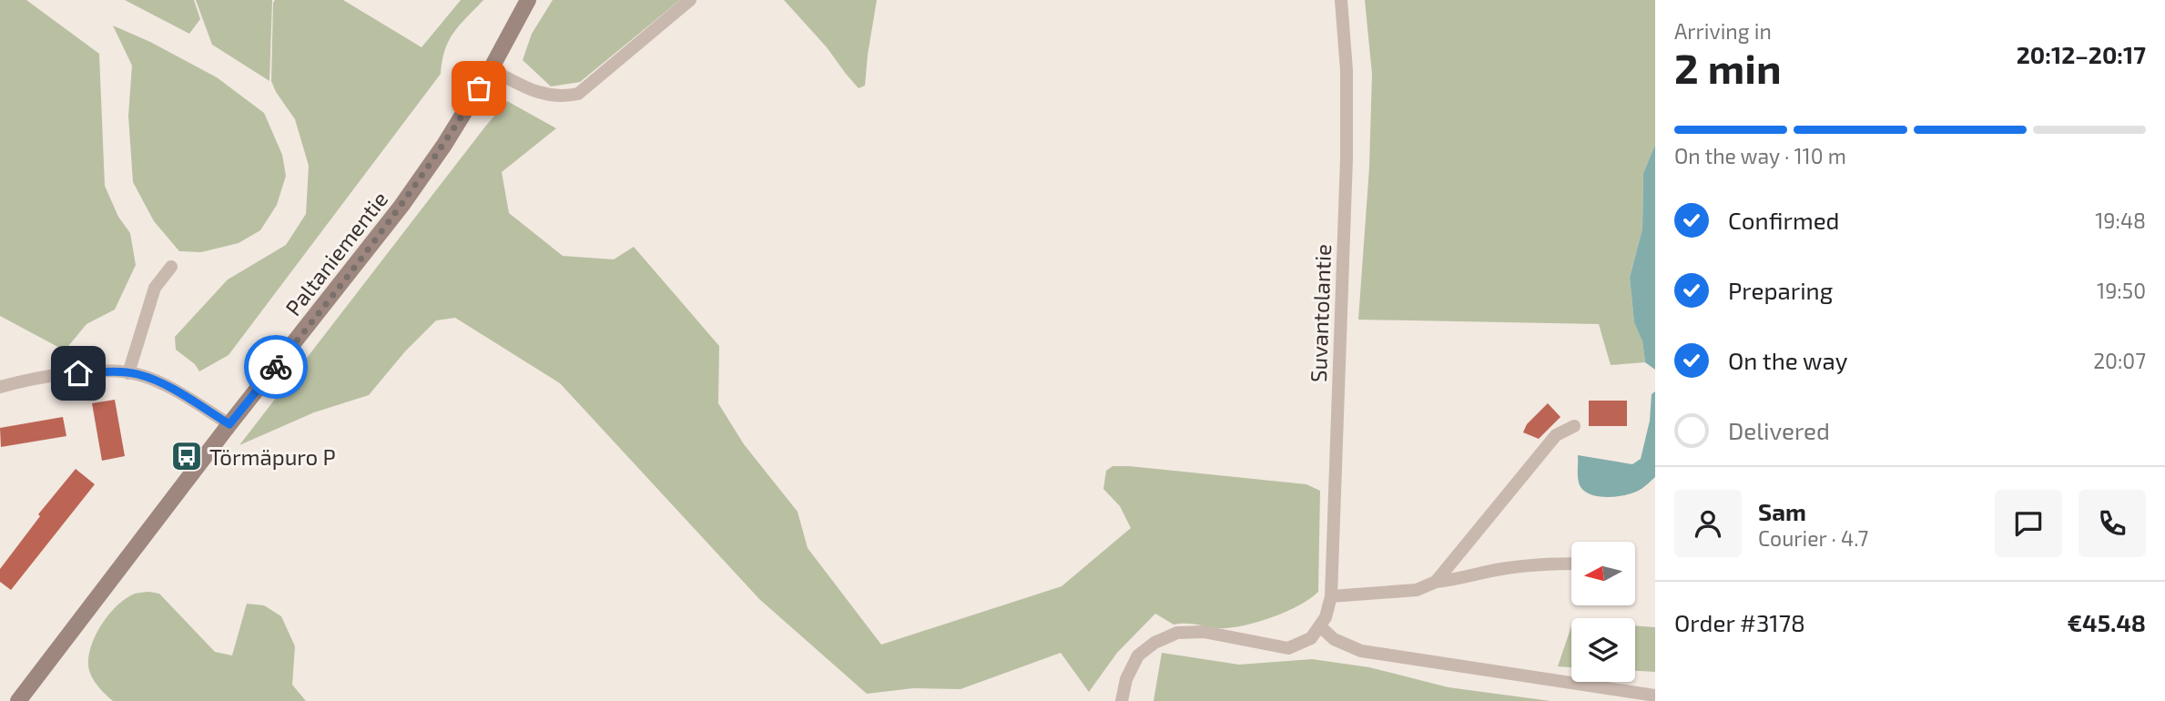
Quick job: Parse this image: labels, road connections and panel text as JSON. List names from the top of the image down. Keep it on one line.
{"streets":{"street":["Paltaniementie","Suvantolantie"]},"places":{"bus stop":["Törmäpuro P"]},"north":"left","page":{"heading":["2 min","Arriving in","20:12–20:17"],"panel":["Sam","Courier · 4.7","Order #3178","€45.48"],"bar":"On the way · 110 m","list":[["Confirmed","19:48"],["Preparing","19:50"],["On the way","20:07"],"Delivered"]}}
